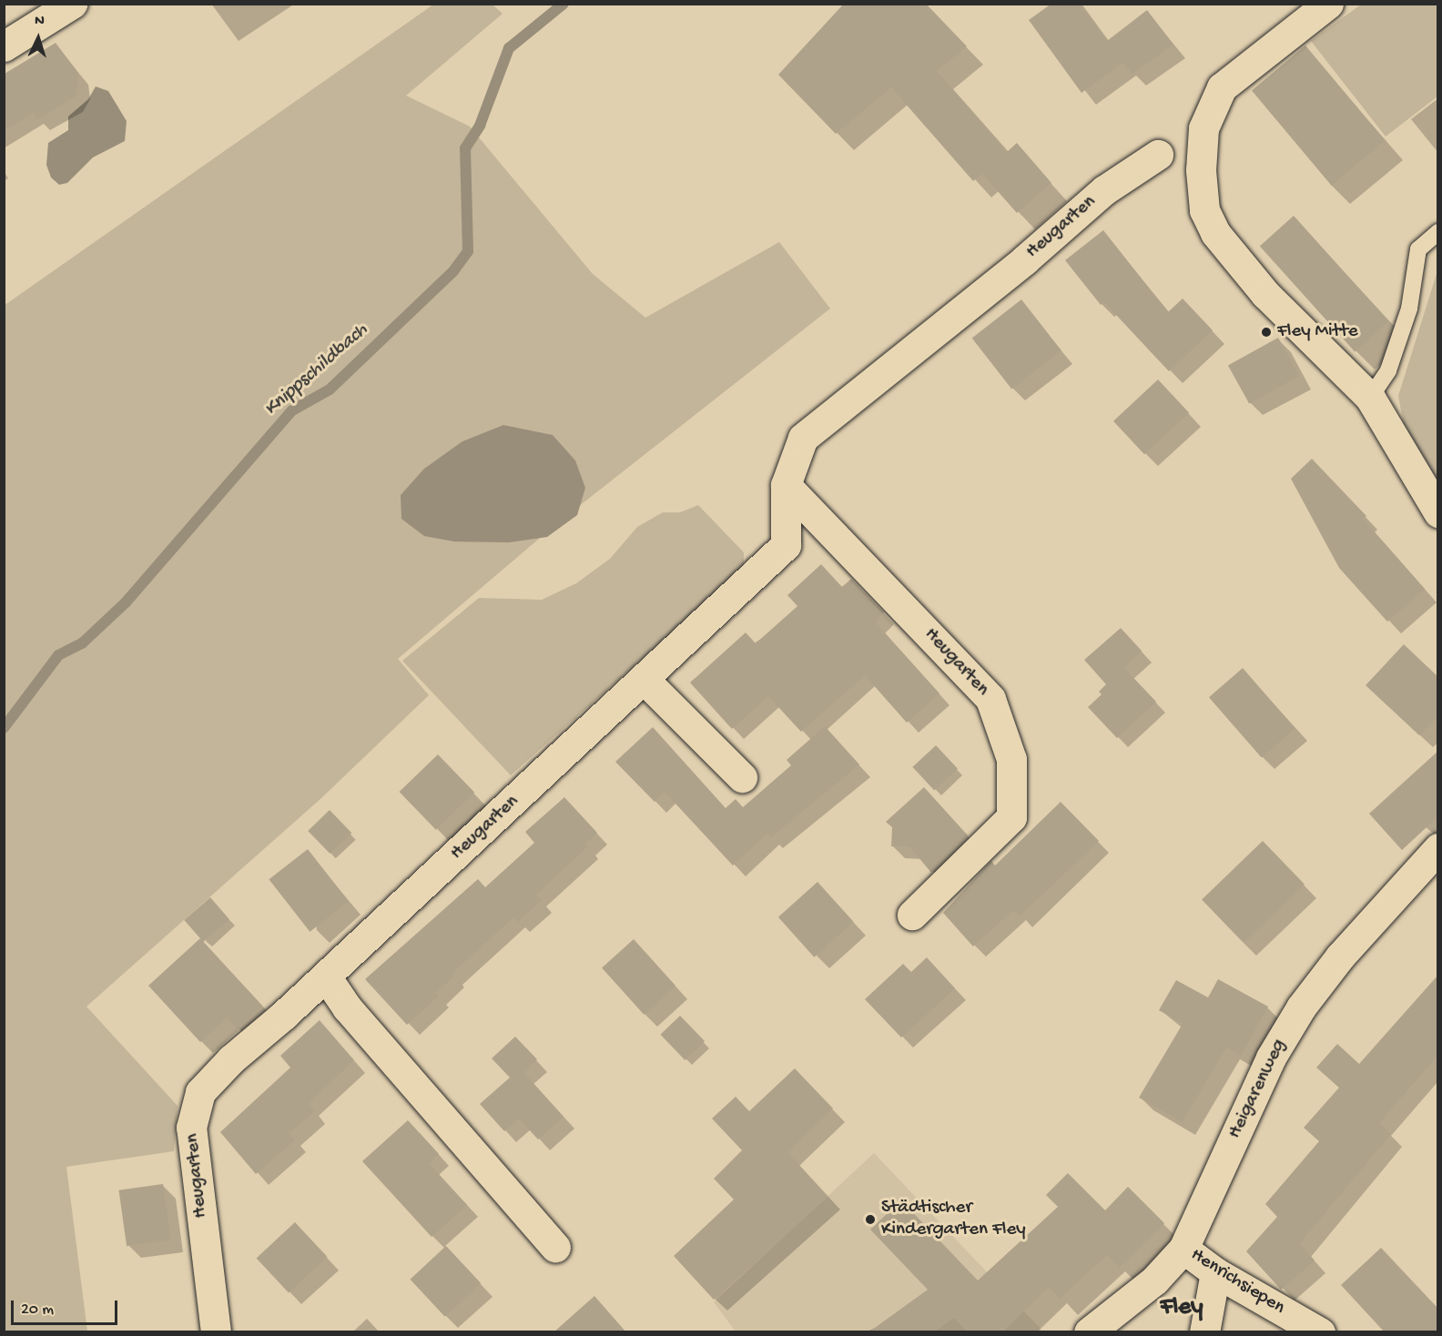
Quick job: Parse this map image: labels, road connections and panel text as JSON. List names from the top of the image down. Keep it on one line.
{"streets":{"street":["Heugarten","Heigarenweg","Henrichsiepen"]},"crossings":[["Heigarenweg","Henrichsiepen"]],"districts":["Fley"],"water":["Knippschildbach"],"places":["Fley Mitte","Städtischer Kindergarten Fley"],"scale_bar":"20 m","north":"top"}
